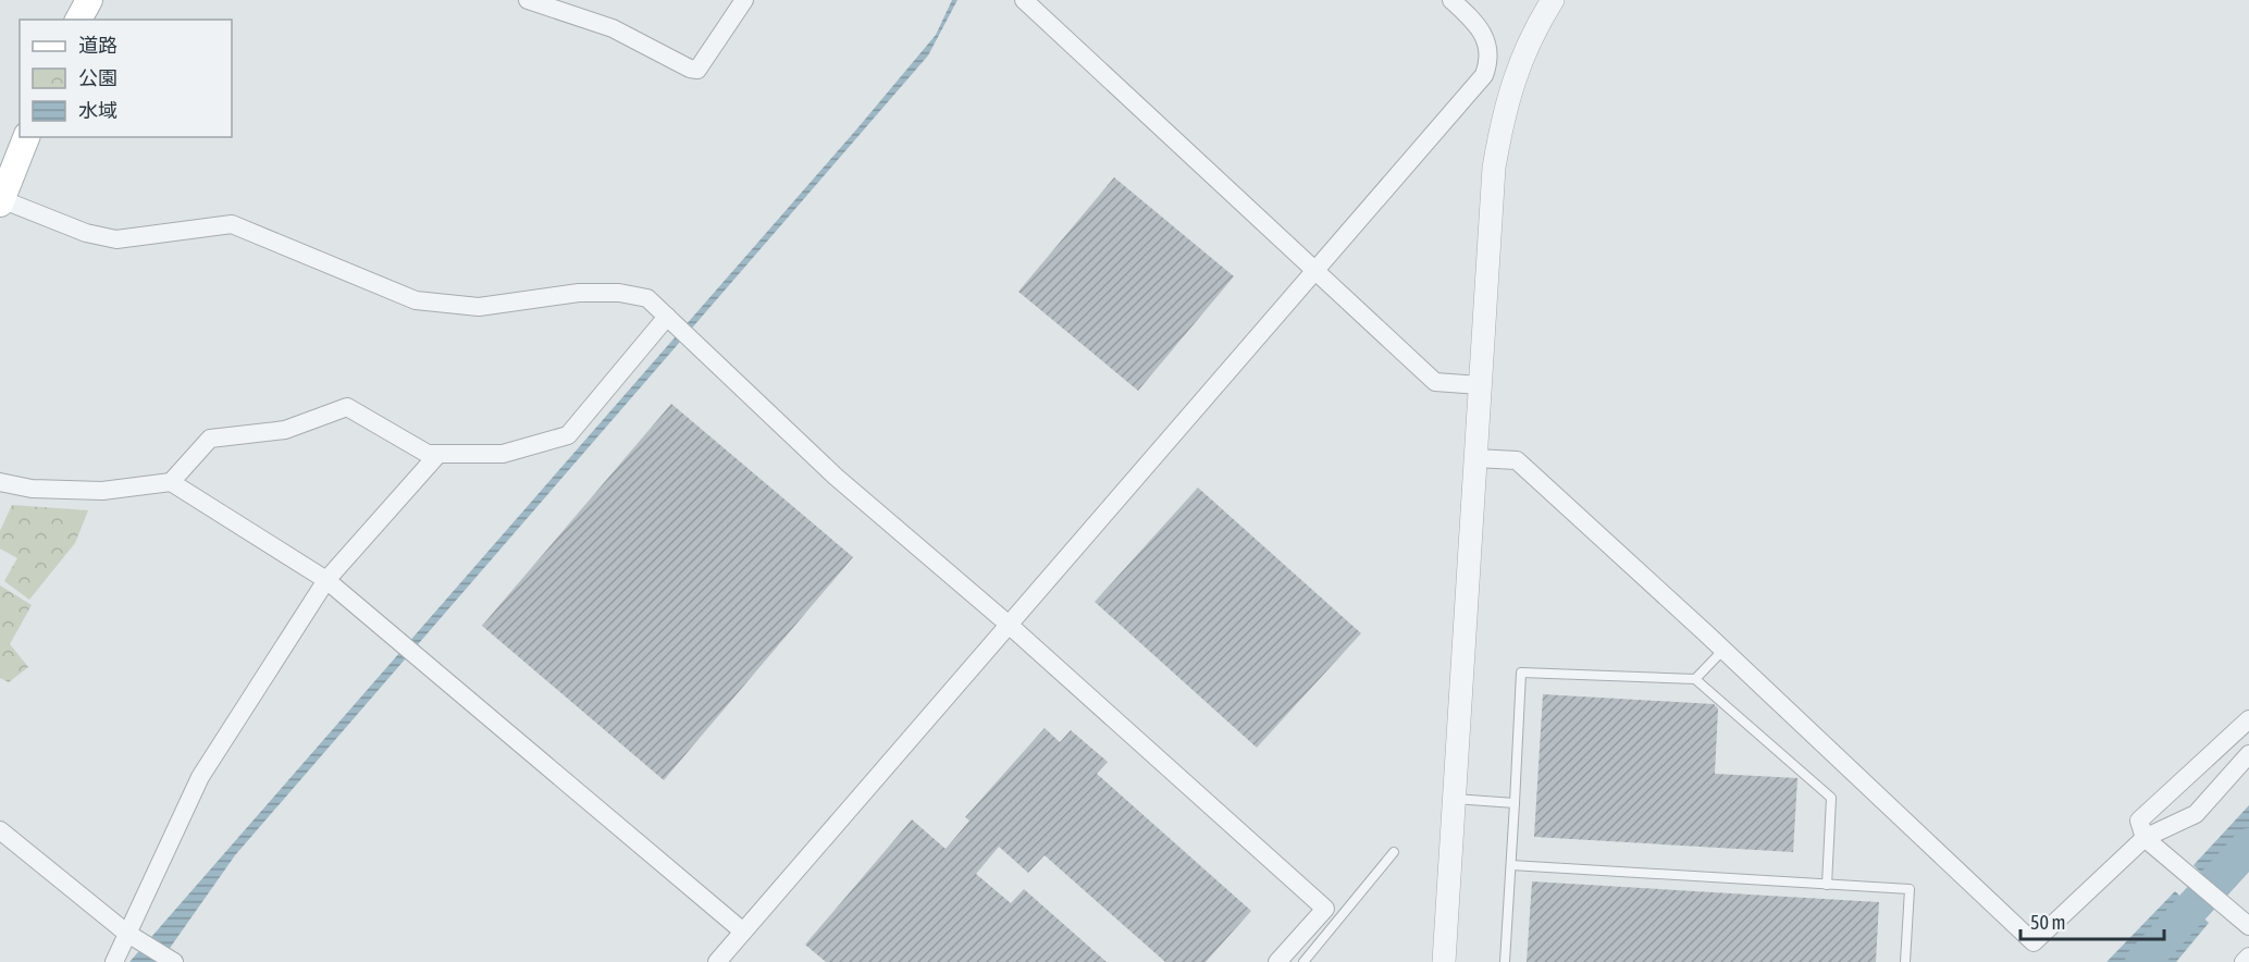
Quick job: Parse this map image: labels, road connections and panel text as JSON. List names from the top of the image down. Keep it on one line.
{"legend":["道路","公園","水域"],"scale_bar":"50 m"}
